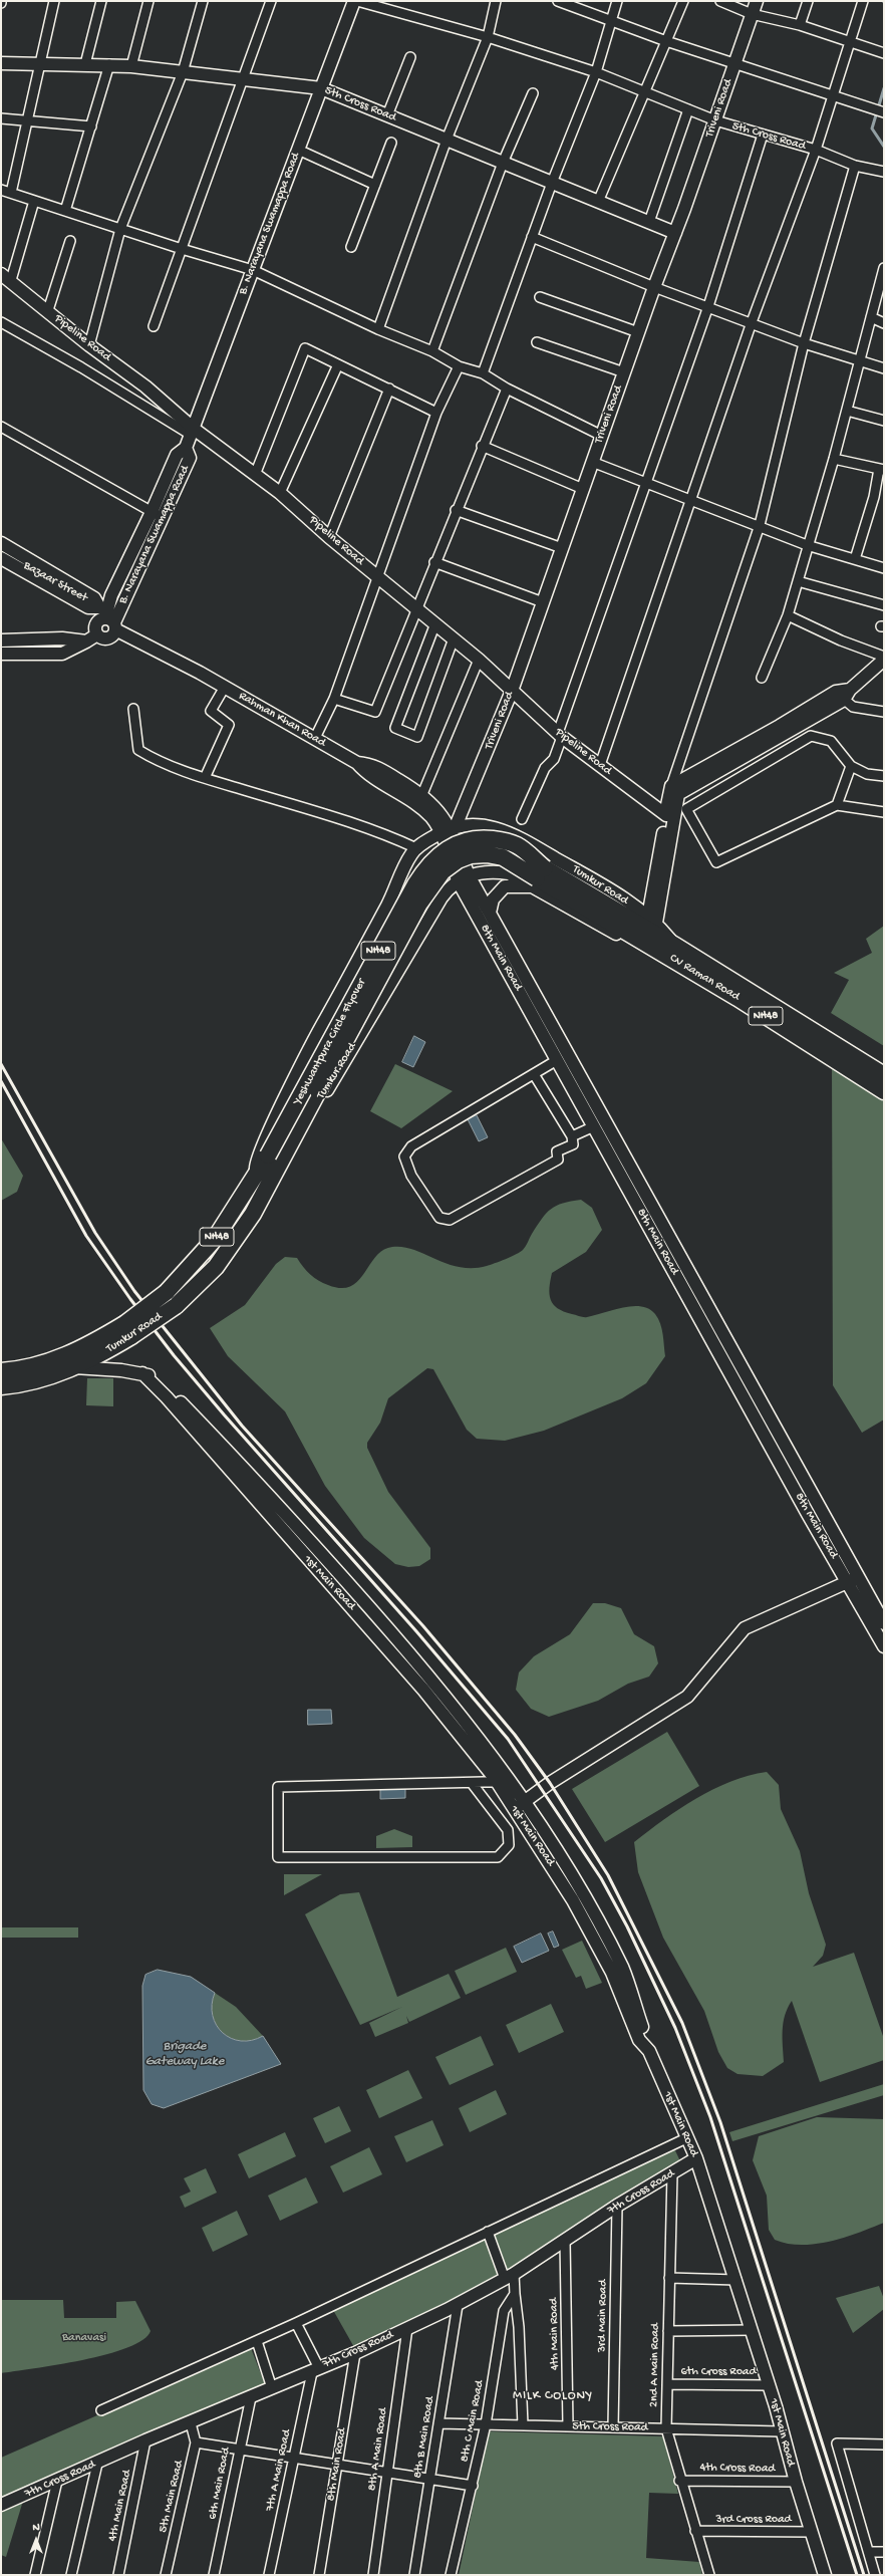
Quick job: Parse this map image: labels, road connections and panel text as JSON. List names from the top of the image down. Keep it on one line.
{"streets":{"highway":["Tumkur Road","NH48","CV Raman Road","Yeshwantpura Circle Flyover"],"street":["5th Cross Road","Triveni Road","B. Narayana Swamappa Road","Pipeline Road","Bazaar Street","Rahman Khan Road","8th Main Road","1st Main Road","7th Cross Road","3rd Main Road","4th Main Road","2nd A Main Road","6th Cross Road","8th C Main Road","8th B Main Road","8th A Main Road","4th Cross Road","7th A Main Road","6th Main Road","5th Main Road","3rd Cross Road"]},"crossings":[["5th Cross Road","Triveni Road"],["5th Cross Road","B. Narayana Swamappa Road"],["5th Cross Road","1st Main Road"],["5th Cross Road","3rd Main Road"],["5th Cross Road","4th Main Road"],["5th Cross Road","2nd A Main Road"],["5th Cross Road","8th C Main Road"],["5th Cross Road","8th B Main Road"],["Triveni Road","Pipeline Road"],["Triveni Road","Tumkur Road"],["Triveni Road","8th Main Road"],["B. Narayana Swamappa Road","Pipeline Road"],["B. Narayana Swamappa Road","Bazaar Street"],["B. Narayana Swamappa Road","Rahman Khan Road"],["Bazaar Street","Rahman Khan Road"],["Rahman Khan Road","8th Main Road"],["Tumkur Road","8th Main Road"],["Tumkur Road","CV Raman Road"],["Tumkur Road","Yeshwantpura Circle Flyover"],["8th Main Road","7th Cross Road"],["CV Raman Road","Yeshwantpura Circle Flyover"],["1st Main Road","7th Cross Road"],["1st Main Road","6th Cross Road"],["1st Main Road","4th Cross Road"],["1st Main Road","3rd Cross Road"],["7th Cross Road","3rd Main Road"],["7th Cross Road","4th Main Road"],["7th Cross Road","2nd A Main Road"],["7th Cross Road","8th B Main Road"],["7th Cross Road","8th A Main Road"],["7th Cross Road","7th A Main Road"],["7th Cross Road","6th Main Road"],["7th Cross Road","5th Main Road"],["2nd A Main Road","6th Cross Road"],["2nd A Main Road","4th Cross Road"],["2nd A Main Road","3rd Cross Road"]],"districts":["MILK COLONY"],"water":["Brigade Gateway Lake"],"parks":["Banavasi"],"north":"top"}
